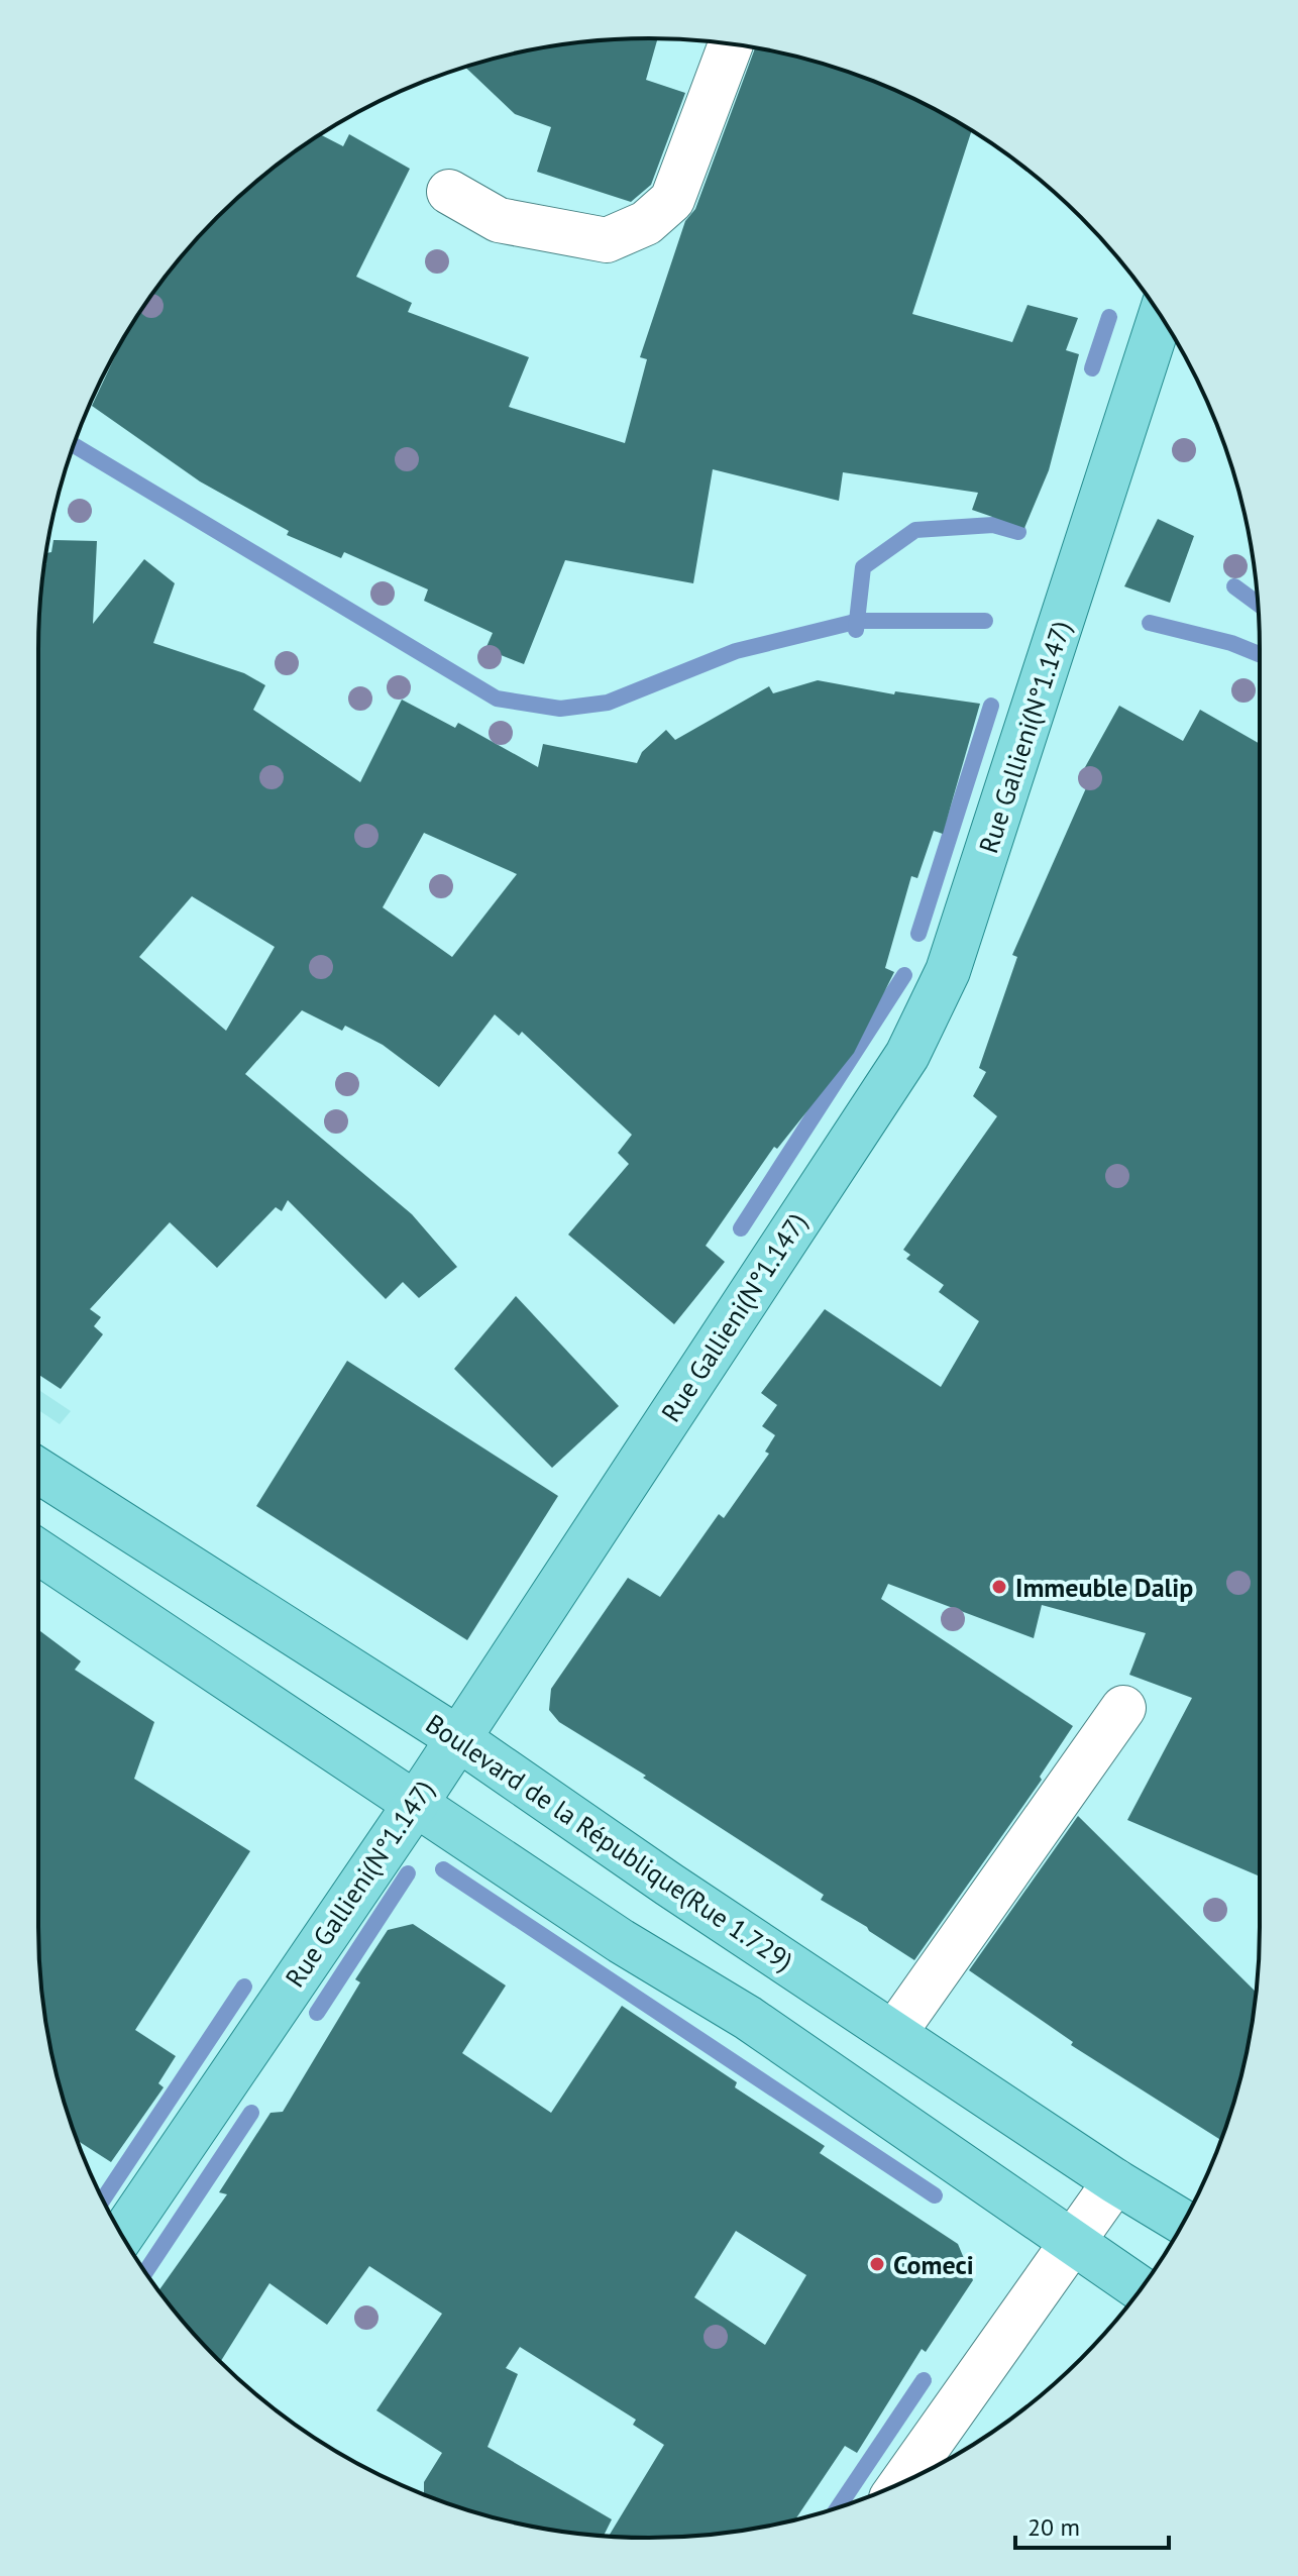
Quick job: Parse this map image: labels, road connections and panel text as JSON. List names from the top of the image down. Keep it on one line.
{"streets":{"main road":["Rue Gallieni(N°1.147)","Boulevard de la République(Rue 1.729)"]},"crossings":[["Rue Gallieni(N°1.147)","Boulevard de la République(Rue 1.729)"]],"places":["Immeuble Dalip","Comeci"],"scale_bar":"20 m"}
